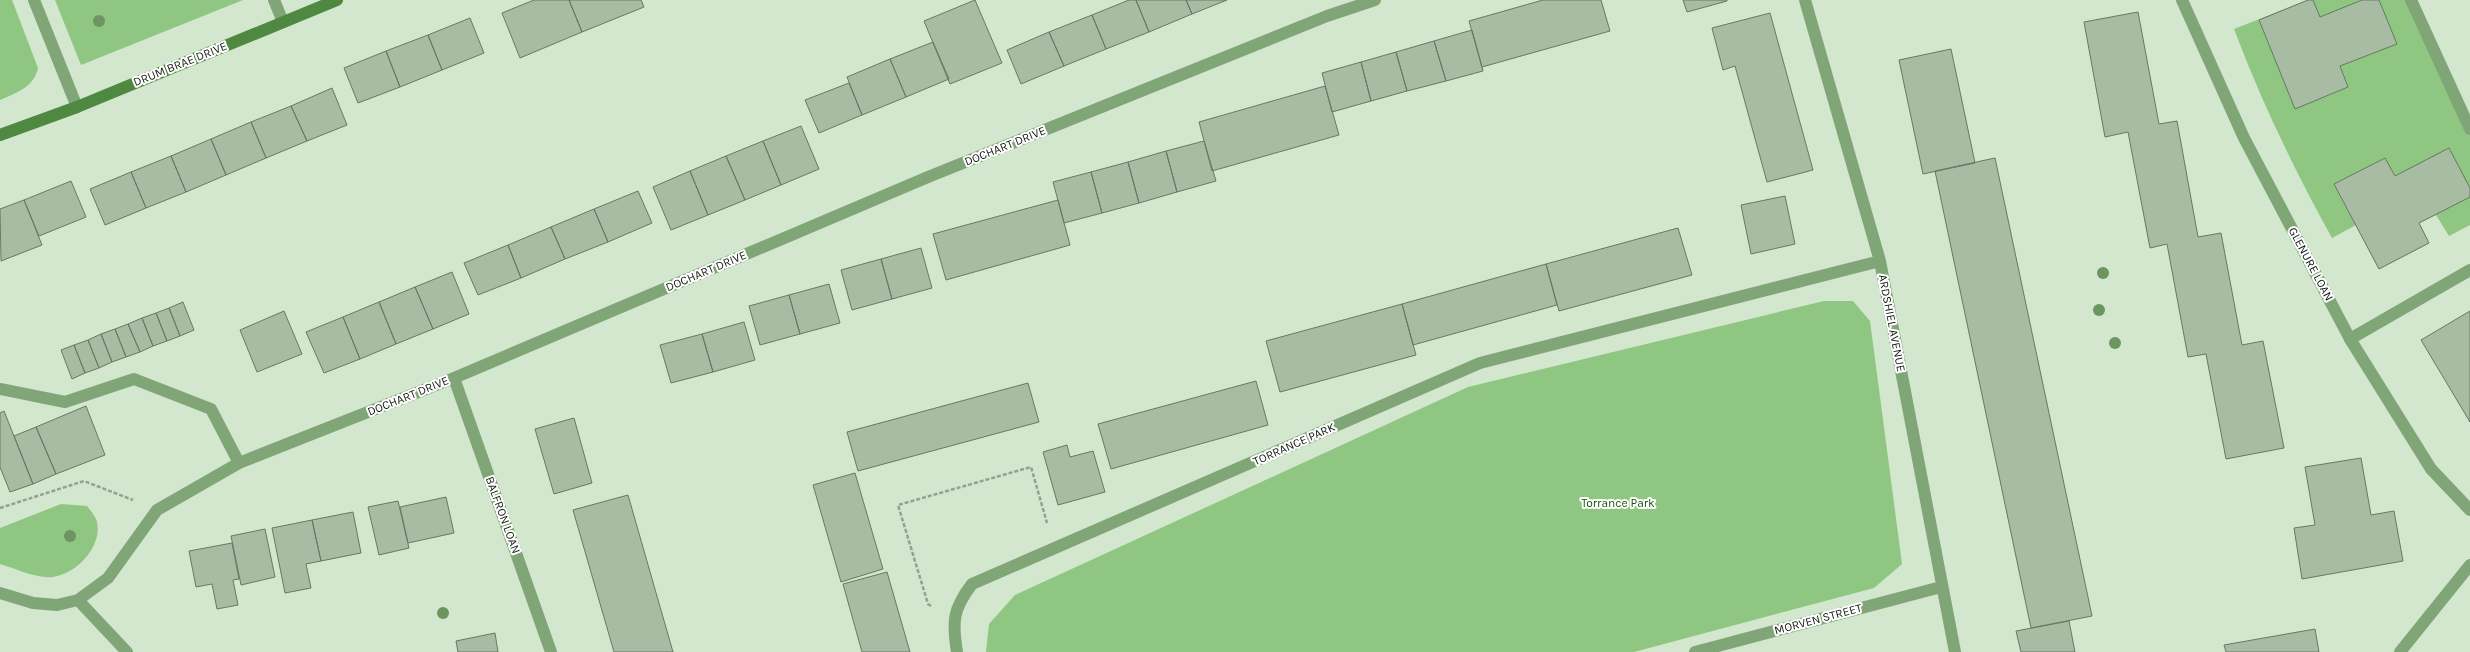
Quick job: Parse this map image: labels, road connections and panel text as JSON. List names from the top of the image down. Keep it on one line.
{"streets":{"street":["DRUM BRAE DRIVE","DOCHART DRIVE","GLENURE LOAN","ARDSHIEL AVENUE","TORRANCE PARK","BALFRON LOAN","MORVEN STREET"]},"crossings":[["DOCHART DRIVE","BALFRON LOAN"],["ARDSHIEL AVENUE","TORRANCE PARK"],["ARDSHIEL AVENUE","MORVEN STREET"]],"parks":["Torrance Park"]}
